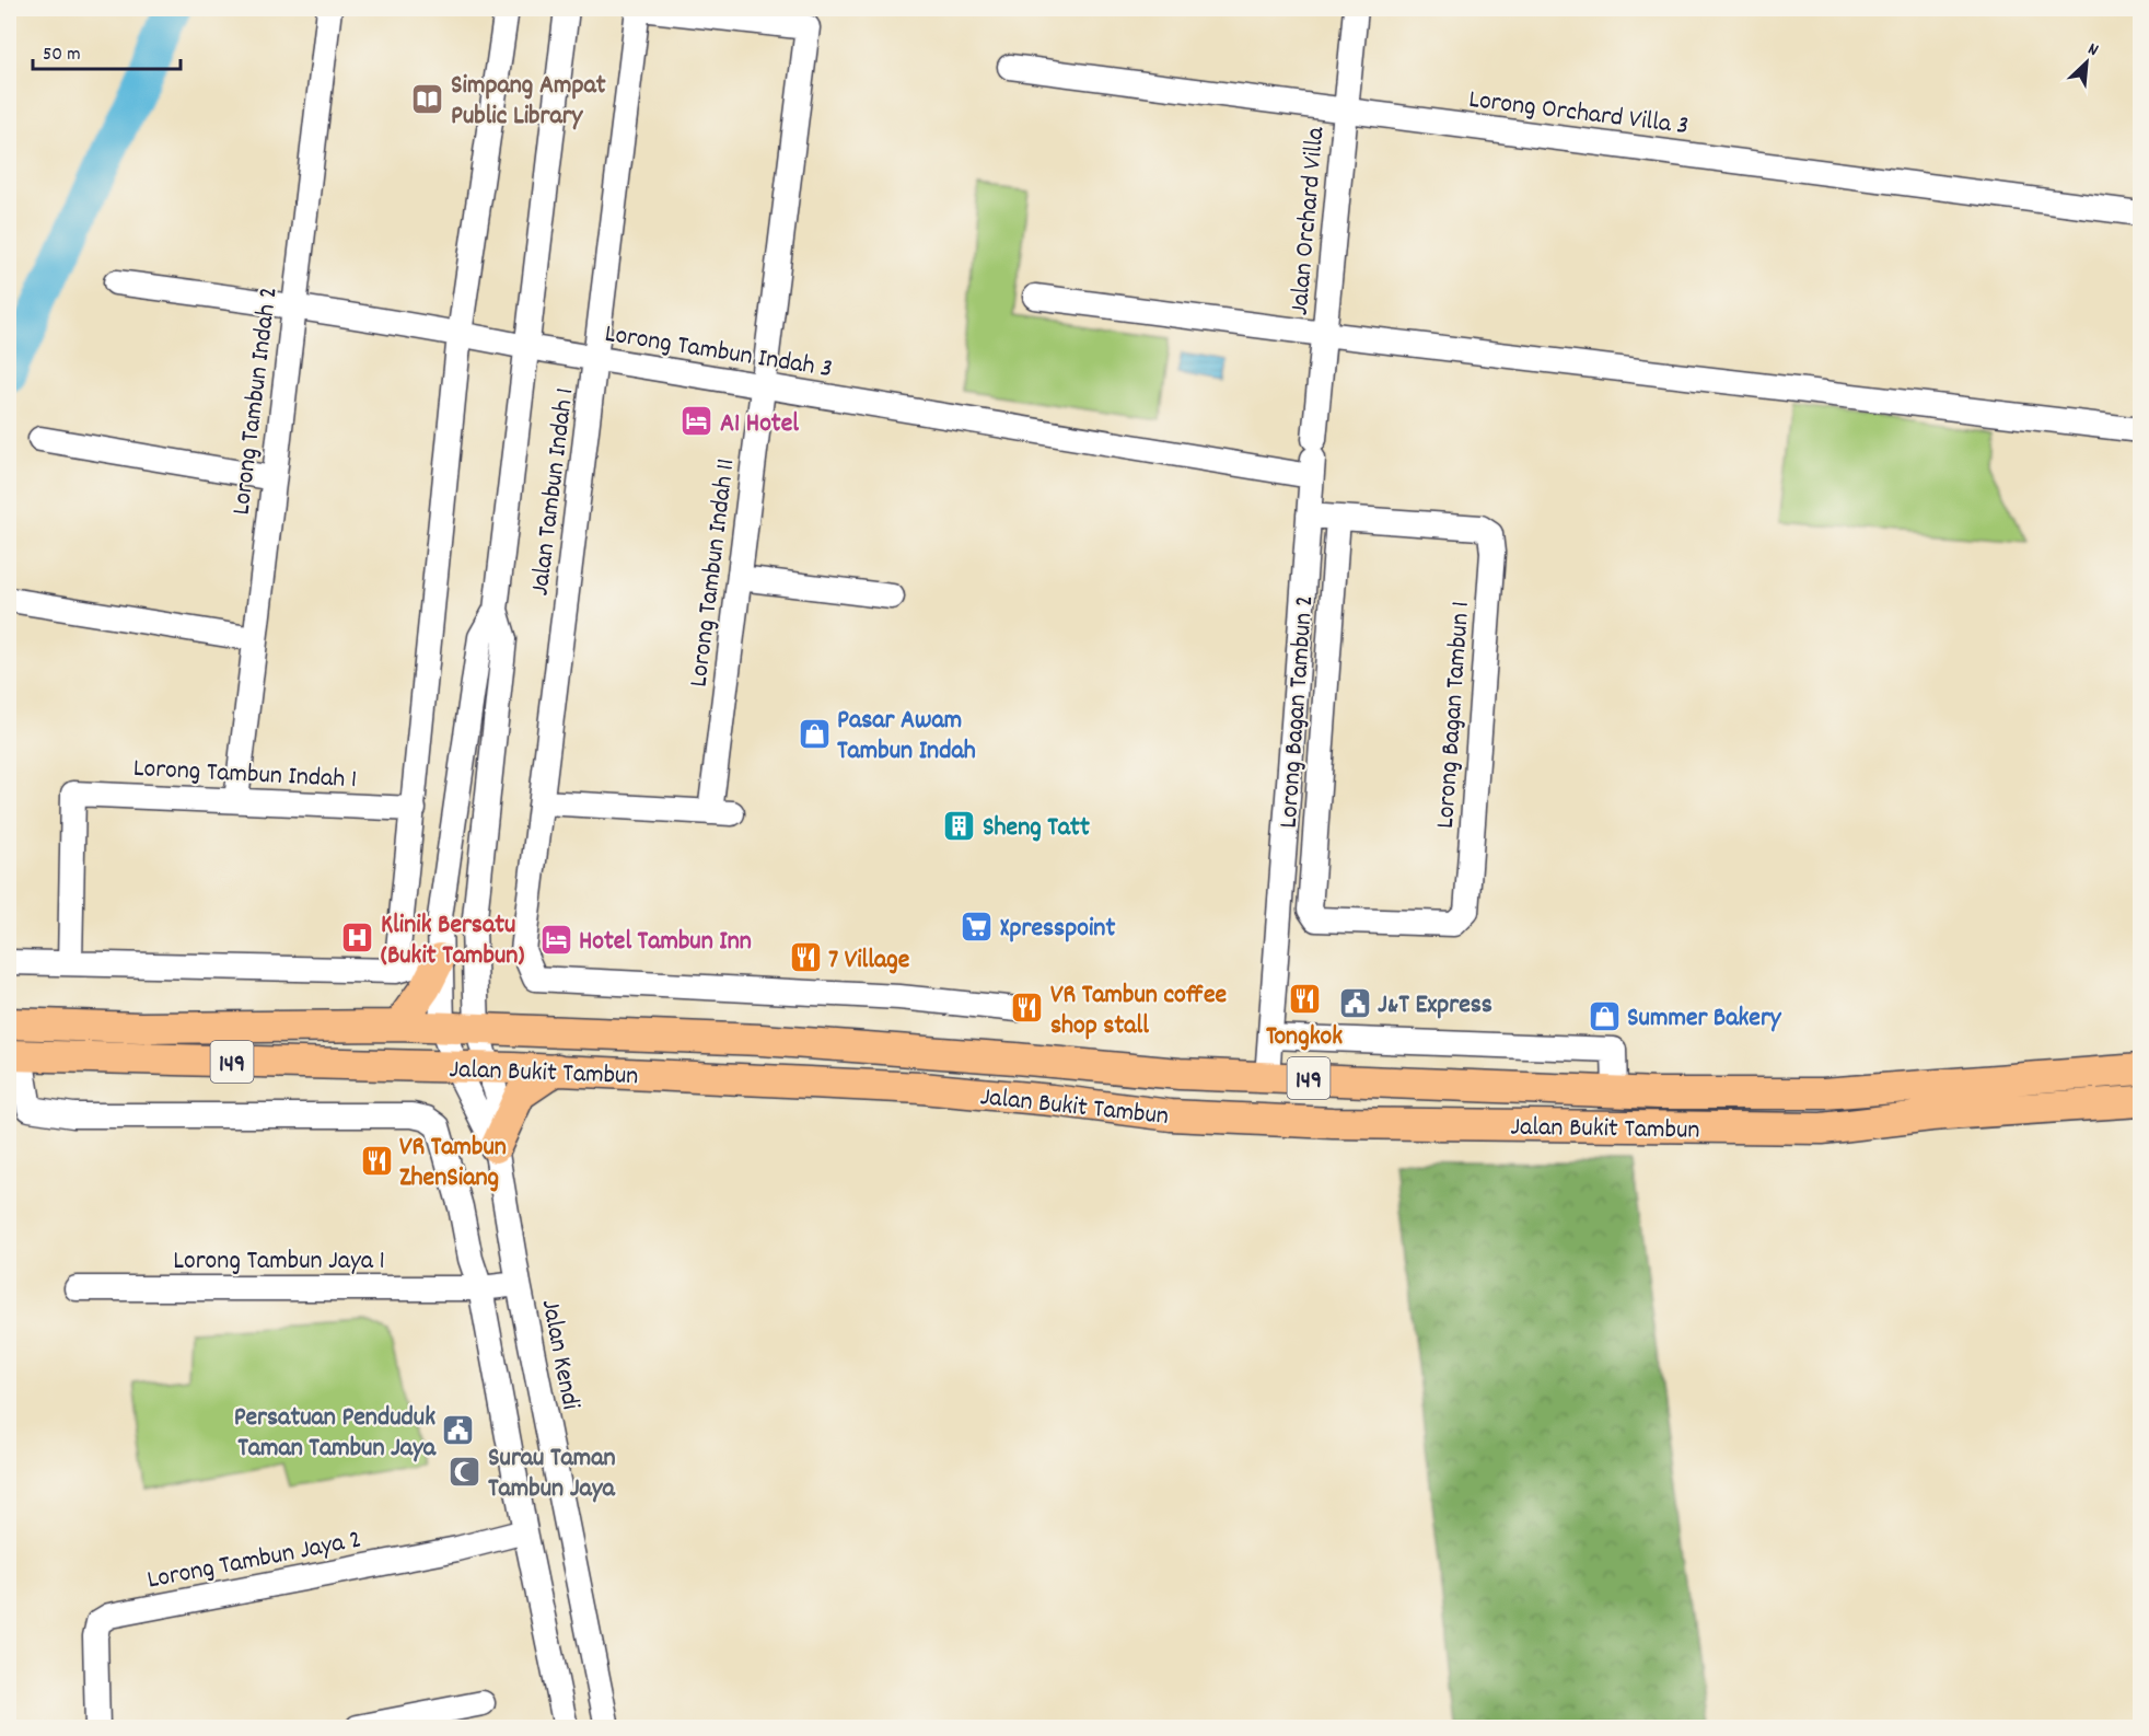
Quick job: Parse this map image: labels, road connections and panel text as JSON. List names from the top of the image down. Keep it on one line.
{"streets":{"main road":["149","Jalan Bukit Tambun"],"street":["Lorong Orchard Villa 3","Jalan Orchard Villa","Lorong Tambun Indah 3","Lorong Tambun Indah 2","Jalan Tambun Indah 1","Lorong Tambun Indah 11","Lorong Bagan Tambun 2","Lorong Bagan Tambun 1","Lorong Tambun Indah 1","Lorong Tambun Jaya 1","Jalan Kendi","Lorong Tambun Jaya 2"]},"crossings":[["Lorong Orchard Villa 3","Jalan Orchard Villa"],["Jalan Orchard Villa","Lorong Tambun Indah 3"],["Jalan Orchard Villa","Jalan Bukit Tambun"],["Lorong Tambun Indah 3","Lorong Tambun Indah 2"],["Lorong Tambun Indah 3","Jalan Tambun Indah 1"],["Lorong Tambun Indah 3","Lorong Tambun Indah 11"],["Lorong Tambun Indah 2","Lorong Tambun Indah 1"],["Jalan Tambun Indah 1","Lorong Tambun Indah 11"],["Jalan Tambun Indah 1","Jalan Bukit Tambun"],["Jalan Tambun Indah 1","Jalan Kendi"],["Lorong Bagan Tambun 2","Lorong Bagan Tambun 1"],["Jalan Bukit Tambun","Jalan Kendi"],["Lorong Tambun Jaya 1","Jalan Kendi"]],"places":{"library":["Simpang Ampat Public Library"],"hotel":["A1 Hotel","Hotel Tambun Inn"],"shop":["Pasar Awam Tambun Indah","Summer Bakery"],"building":["Sheng Tatt"],"supermarket":["Xpresspoint"],"hospital":["Klinik Bersatu (Bukit Tambun)"],"restaurant":["7 Village","Tongkok","VR Tambun coffee shop stall","VR Tambun ZhenSiang"],"public building":["J&T Express","Persatuan Penduduk Taman Tambun Jaya"],"mosque":["Surau Taman Tambun Jaya"]},"scale_bar":"50 m","north":"top right"}
